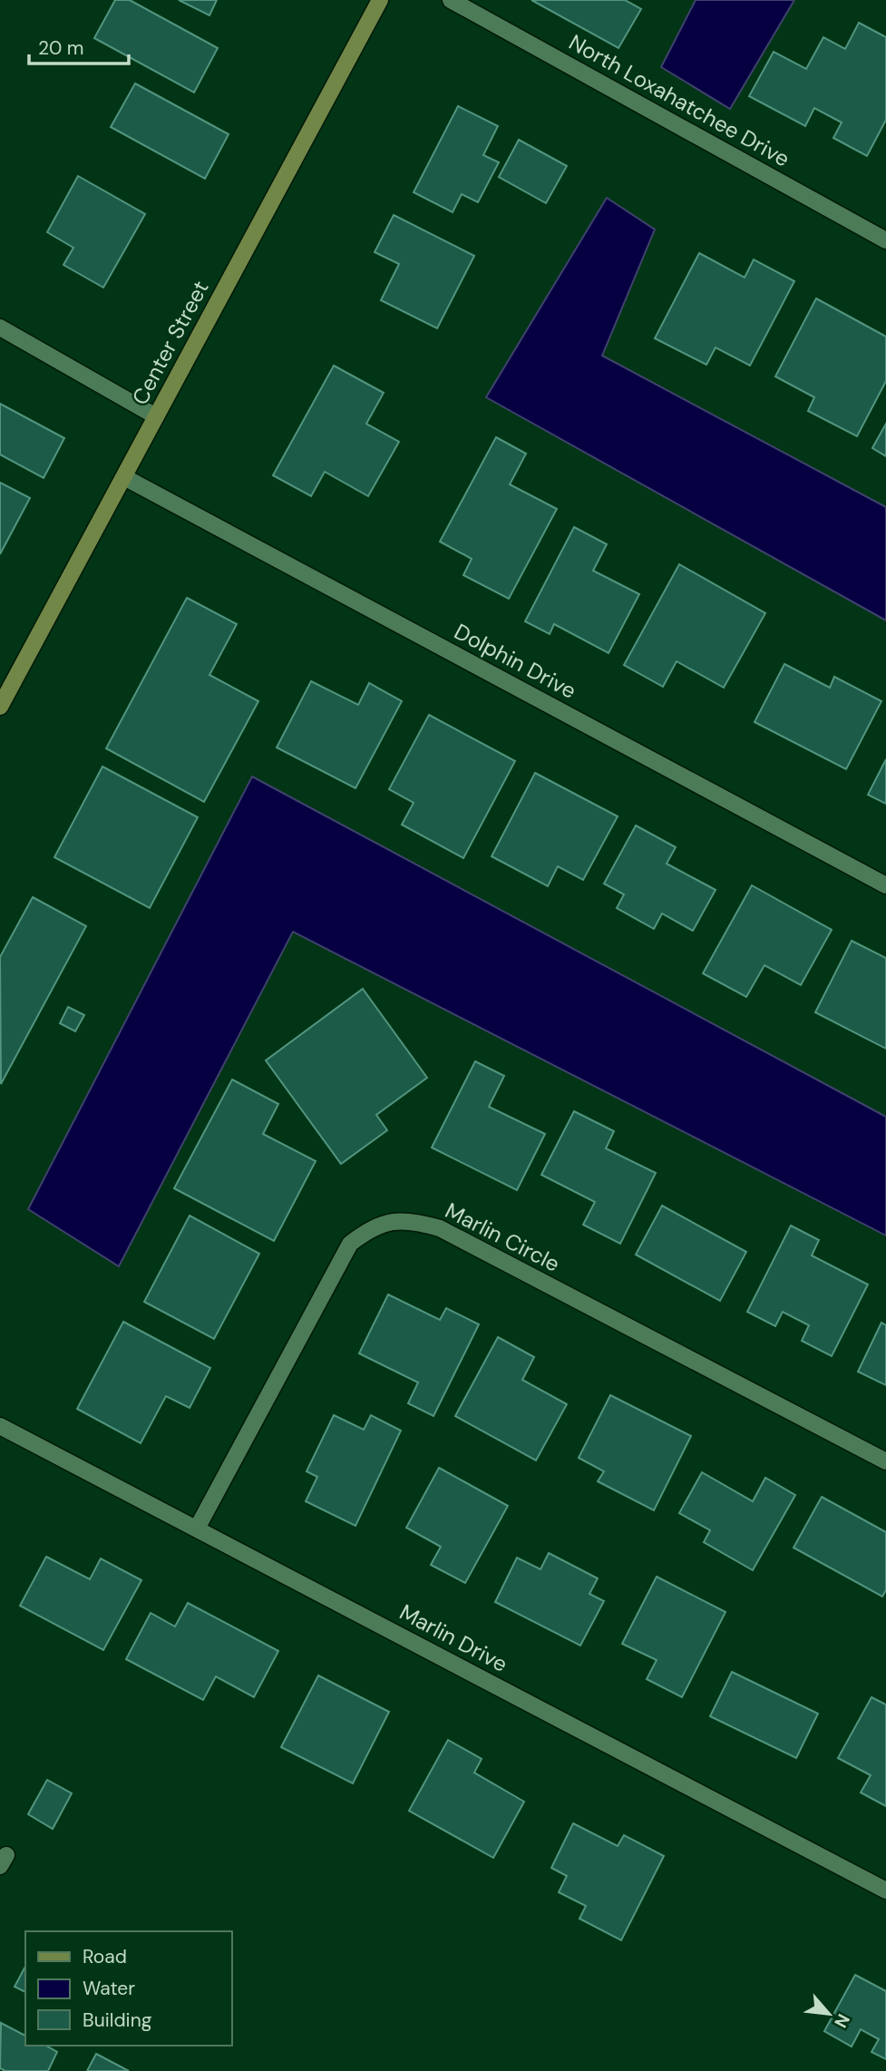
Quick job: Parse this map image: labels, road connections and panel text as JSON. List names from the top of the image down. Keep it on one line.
{"streets":{"street":["North Loxahatchee Drive","Center Street","Dolphin Drive","Marlin Circle","Marlin Drive"]},"crossings":[["Center Street","Dolphin Drive"],["Marlin Circle","Marlin Drive"]],"legend":["Road","Water","Building"],"scale_bar":"20 m","north":"bottom right"}
